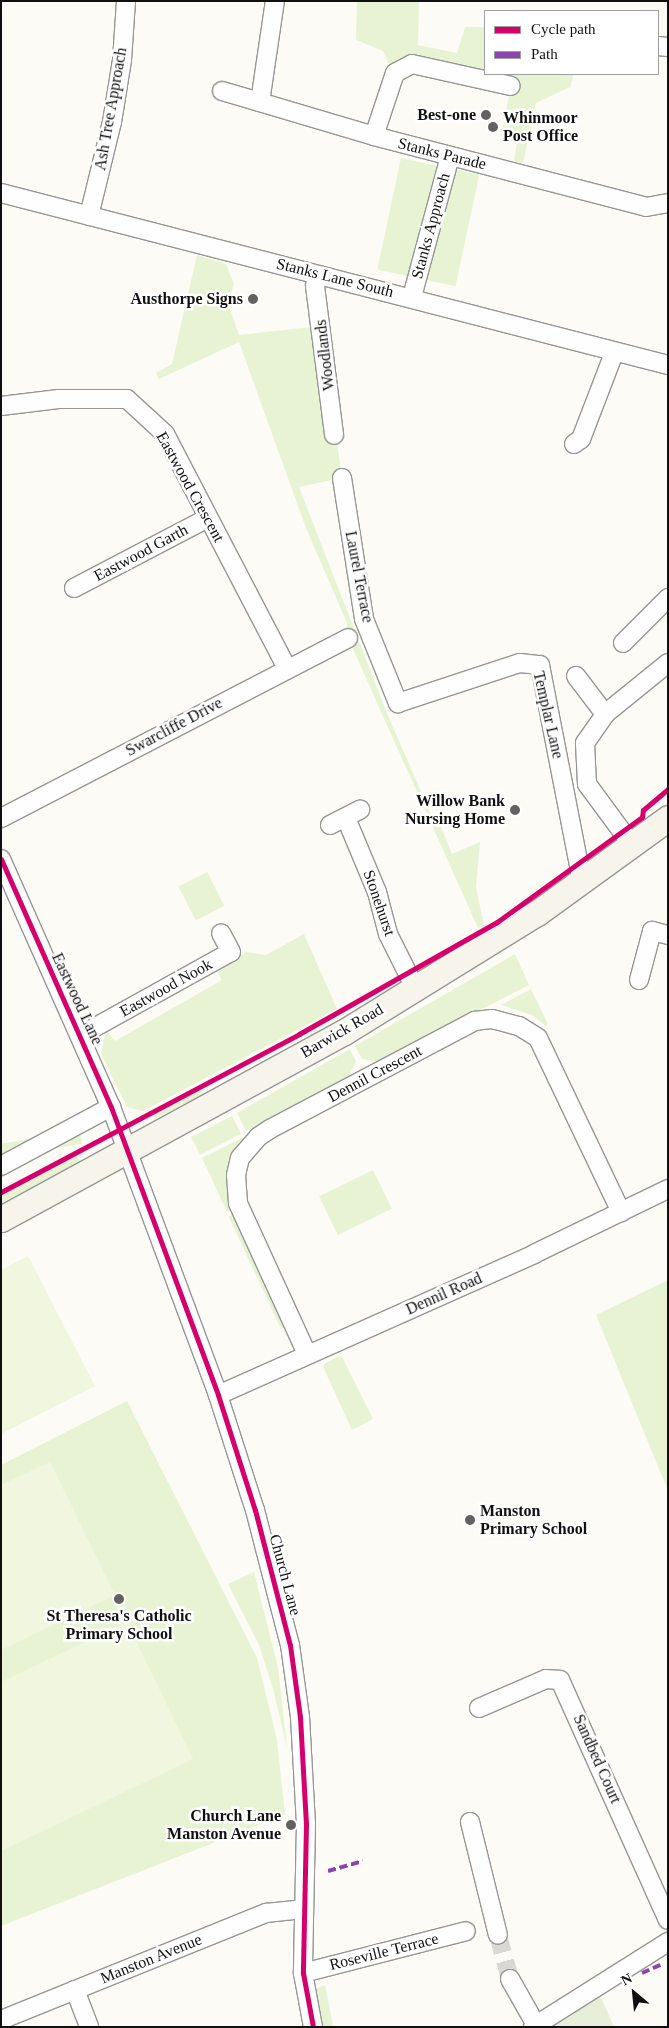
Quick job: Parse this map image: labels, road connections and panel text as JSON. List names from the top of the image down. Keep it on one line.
{"streets":{"street":["Ash Tree Approach","Stanks Parade","Stanks Approach","Stanks Lane South","Woodlands","Eastwood Crescent","Eastwood Garth","Laurel Terrace","Templar Lane","Swarcliffe Drive","Stonehurst","Eastwood Nook","Eastwood Lane","Barwick Road","Dennil Crescent","Dennil Road","Church Lane","Sandbed Court","Roseville Terrace","Manston Avenue"]},"crossings":[["Ash Tree Approach","Stanks Lane South"],["Stanks Parade","Stanks Approach"],["Stanks Approach","Stanks Lane South"],["Stanks Lane South","Woodlands"],["Eastwood Crescent","Eastwood Garth"],["Eastwood Crescent","Swarcliffe Drive"],["Laurel Terrace","Templar Lane"],["Templar Lane","Barwick Road"],["Stonehurst","Barwick Road"],["Eastwood Nook","Eastwood Lane"],["Eastwood Lane","Barwick Road"],["Eastwood Lane","Church Lane"],["Barwick Road","Church Lane"],["Dennil Crescent","Dennil Road"],["Dennil Road","Church Lane"],["Church Lane","Roseville Terrace"],["Church Lane","Manston Avenue"]],"places":["Best-one","Whinmoor Post Office","Austhorpe Signs","Willow Bank Nursing Home","Manston Primary School","St Theresa's Catholic Primary School","Church Lane Manston Avenue"],"legend":["Cycle path","Path"],"north":"top left"}
